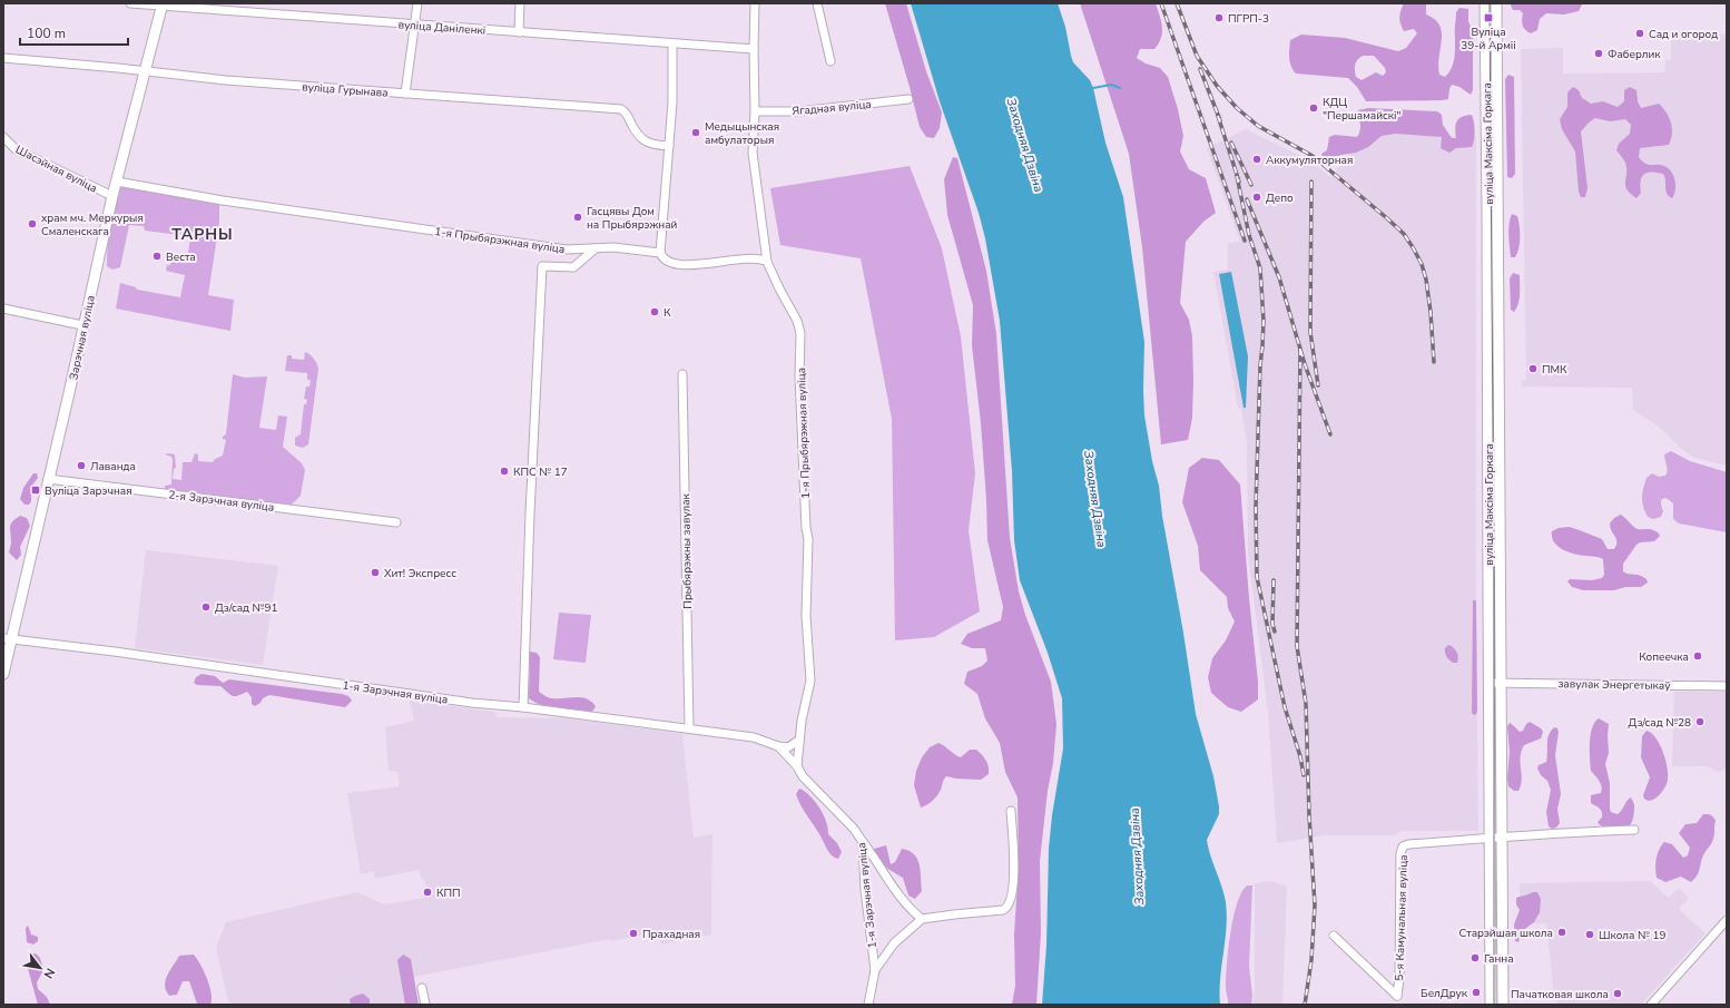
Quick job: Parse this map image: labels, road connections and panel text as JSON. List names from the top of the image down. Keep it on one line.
{"streets":{"main road":["вуліца Максіма Горкага","Зарэчная вуліца"],"street":["вуліца Даніленкі","вуліца Гурынава","Ягадная вуліца","Шасэйная вуліца","1-я Прыбярэжная вуліца","2-я Зарэчная вуліца","Прыбярэжны завулак","завулак Энергетыкаў","1-я Зарэчная вуліца","5-я Камунальная вуліца"]},"crossings":[["вуліца Даніленкі","Зарэчная вуліца"],["вуліца Гурынава","Зарэчная вуліца"],["вуліца Максіма Горкага","завулак Энергетыкаў"],["вуліца Максіма Горкага","5-я Камунальная вуліца"],["Шасэйная вуліца","Зарэчная вуліца"],["1-я Прыбярэжная вуліца","Зарэчная вуліца"],["1-я Прыбярэжная вуліца","1-я Зарэчная вуліца"],["Зарэчная вуліца","2-я Зарэчная вуліца"],["Зарэчная вуліца","1-я Зарэчная вуліца"],["Прыбярэжны завулак","1-я Зарэчная вуліца"]],"districts":["ТАРНЫ"],"water":["Заходняя Дзвіна"],"places":{"other":["ПГРП-3","Сад и огород","Фаберлик","КДЦ \"Першамайскі\"","Медыцынская амбулаторыя","Аккумуляторная","Депо","Гасцявы Дом на Прыбярэжнай","храм мч. Меркурыя Смаленскага","Веста","К","ПМК","Лаванда","КПС № 17","Хит! Экспресс","Дз/сад №91","Копеечка","Дз/сад №28","КПП","Старэйшая школа","Прахадная","Школа № 19","Ганна","БелДрук","Пачатковая школа"],"transit":["Вуліца 39-й Арміі","Вуліца Зарэчная"]},"scale_bar":"100 m","north":"bottom right"}
